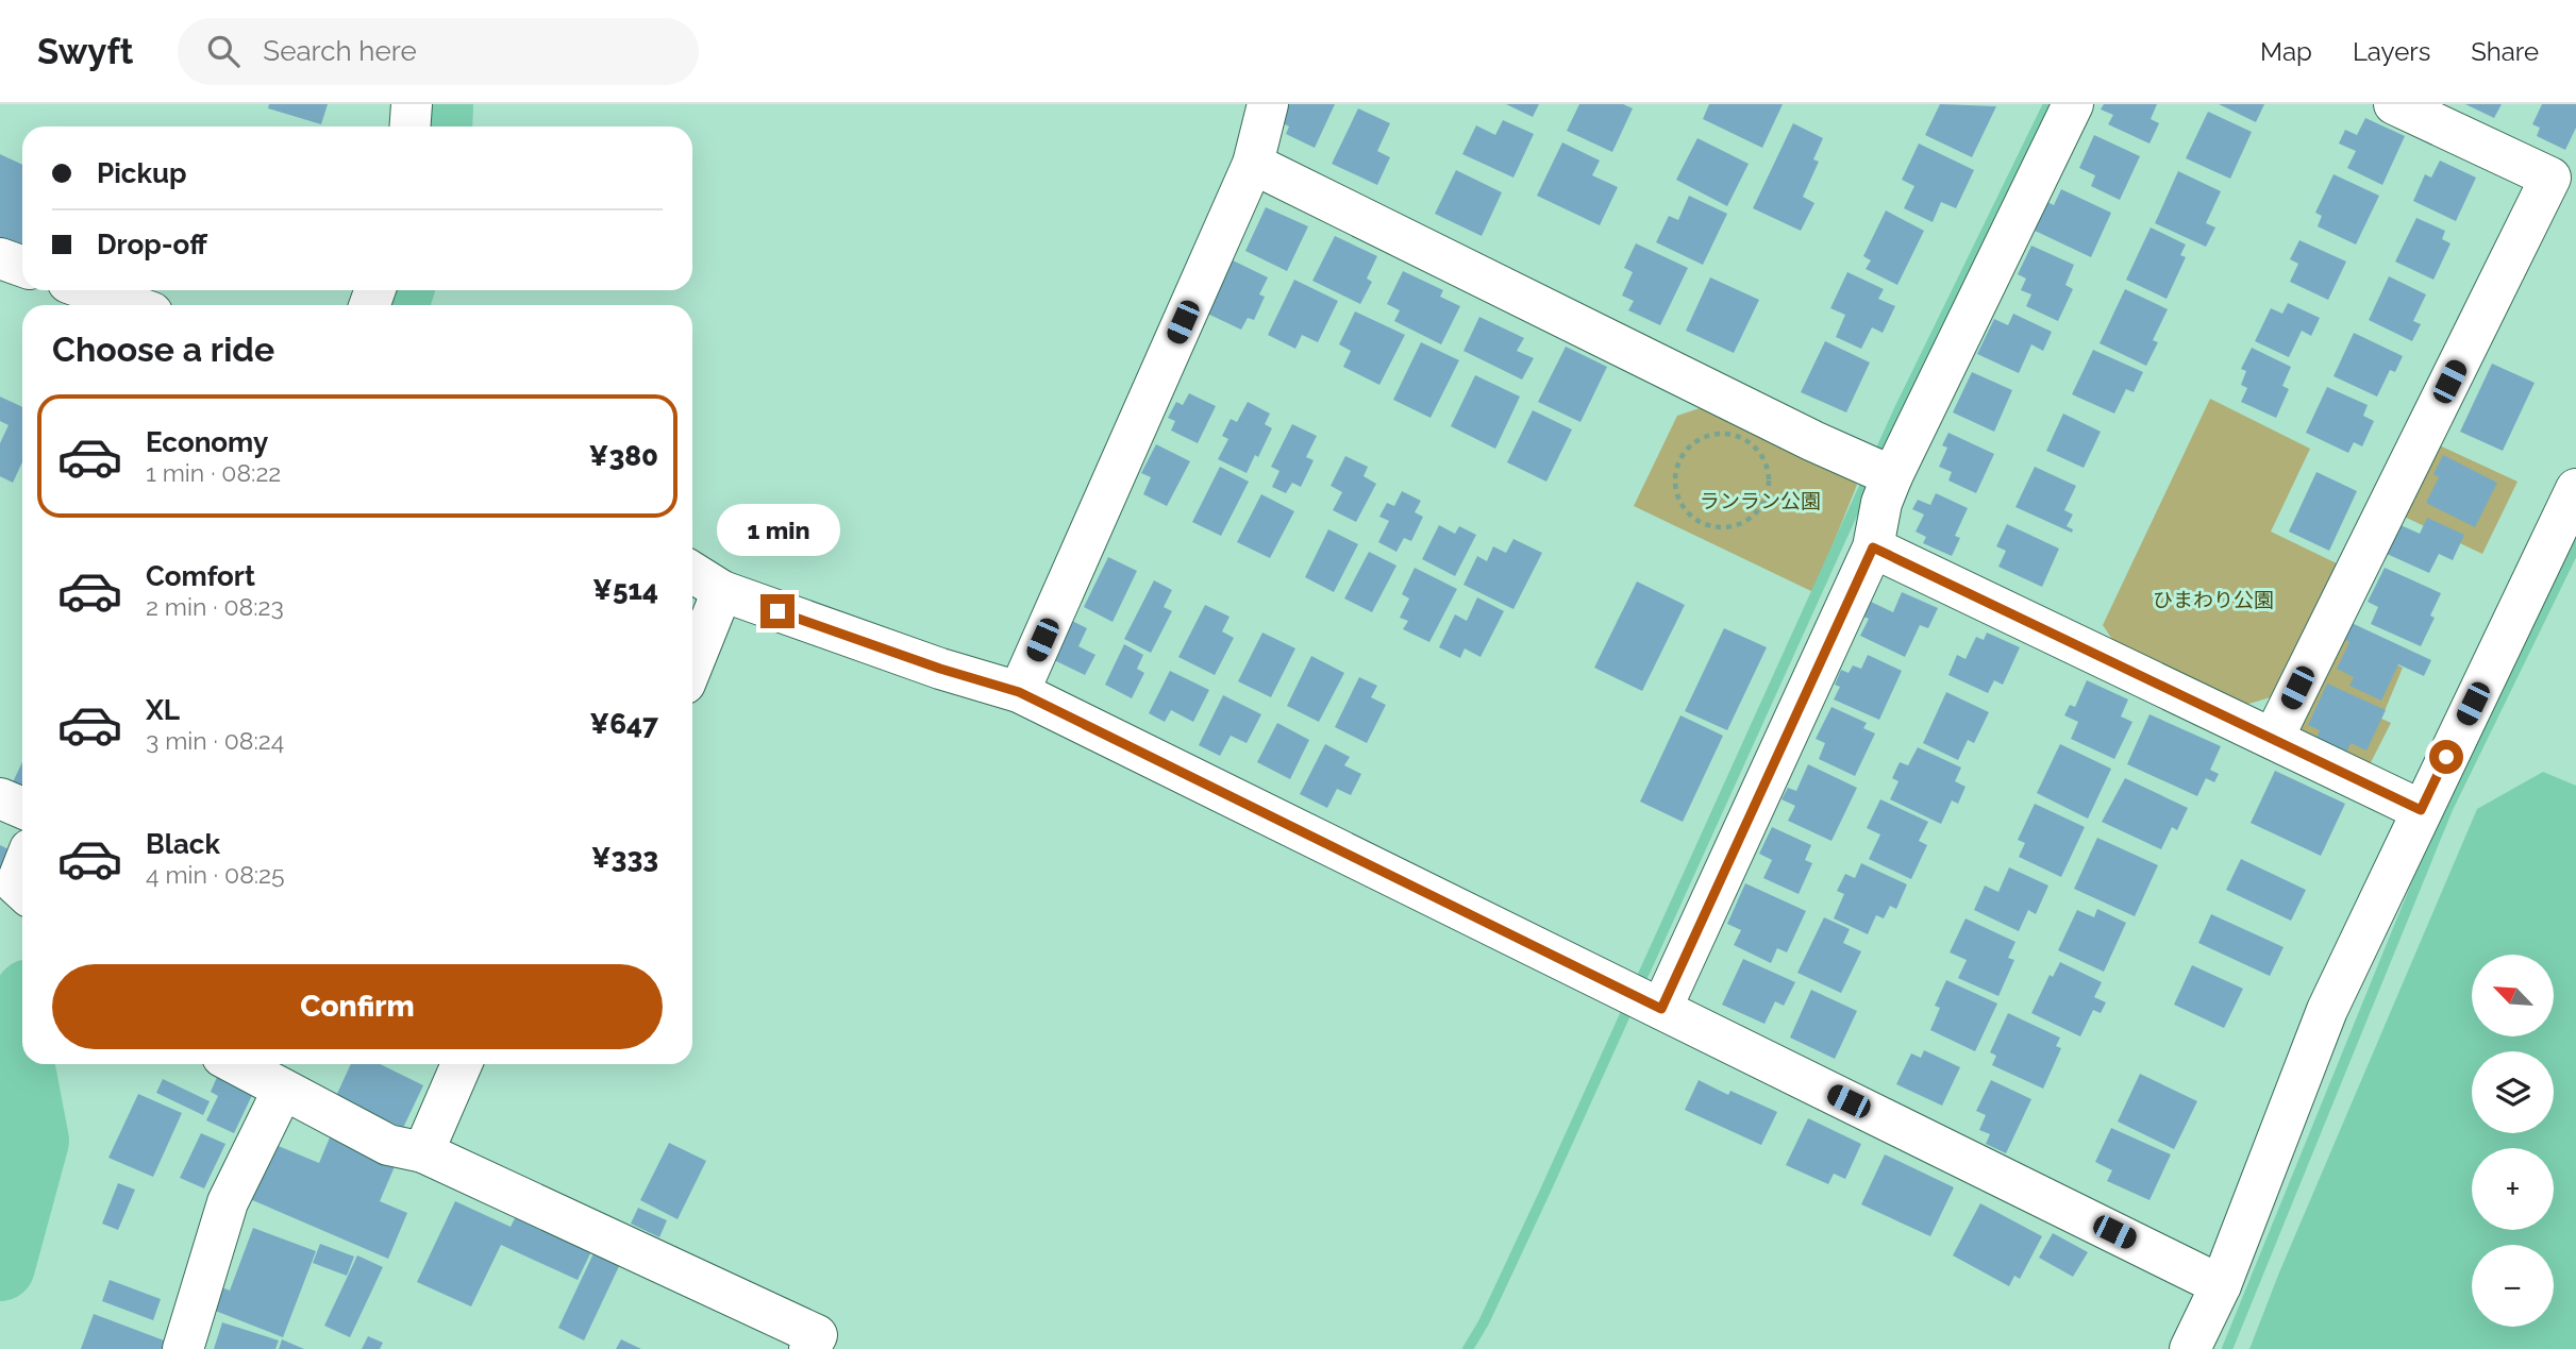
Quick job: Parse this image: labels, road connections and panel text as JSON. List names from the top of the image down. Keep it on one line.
{"parks":["ランラン公園","ひまわり公園"],"north":"top left","page":{"header":"Swyft","search":"Search here","nav":["Map","Layers","Share"],"banner":["Pickup","Drop-off"],"heading":"Choose a ride","list":[{"name":"Economy","note":"1 min · 08:22","value":"¥380"},{"name":"Comfort","note":"2 min · 08:23","value":"¥514"},{"name":"XL","note":"3 min · 08:24","value":"¥647"},{"name":"Black","note":"4 min · 08:25","value":"¥333"}],"bubble":"1 min","buttons":"Confirm","map_buttons":["+","−"]}}
